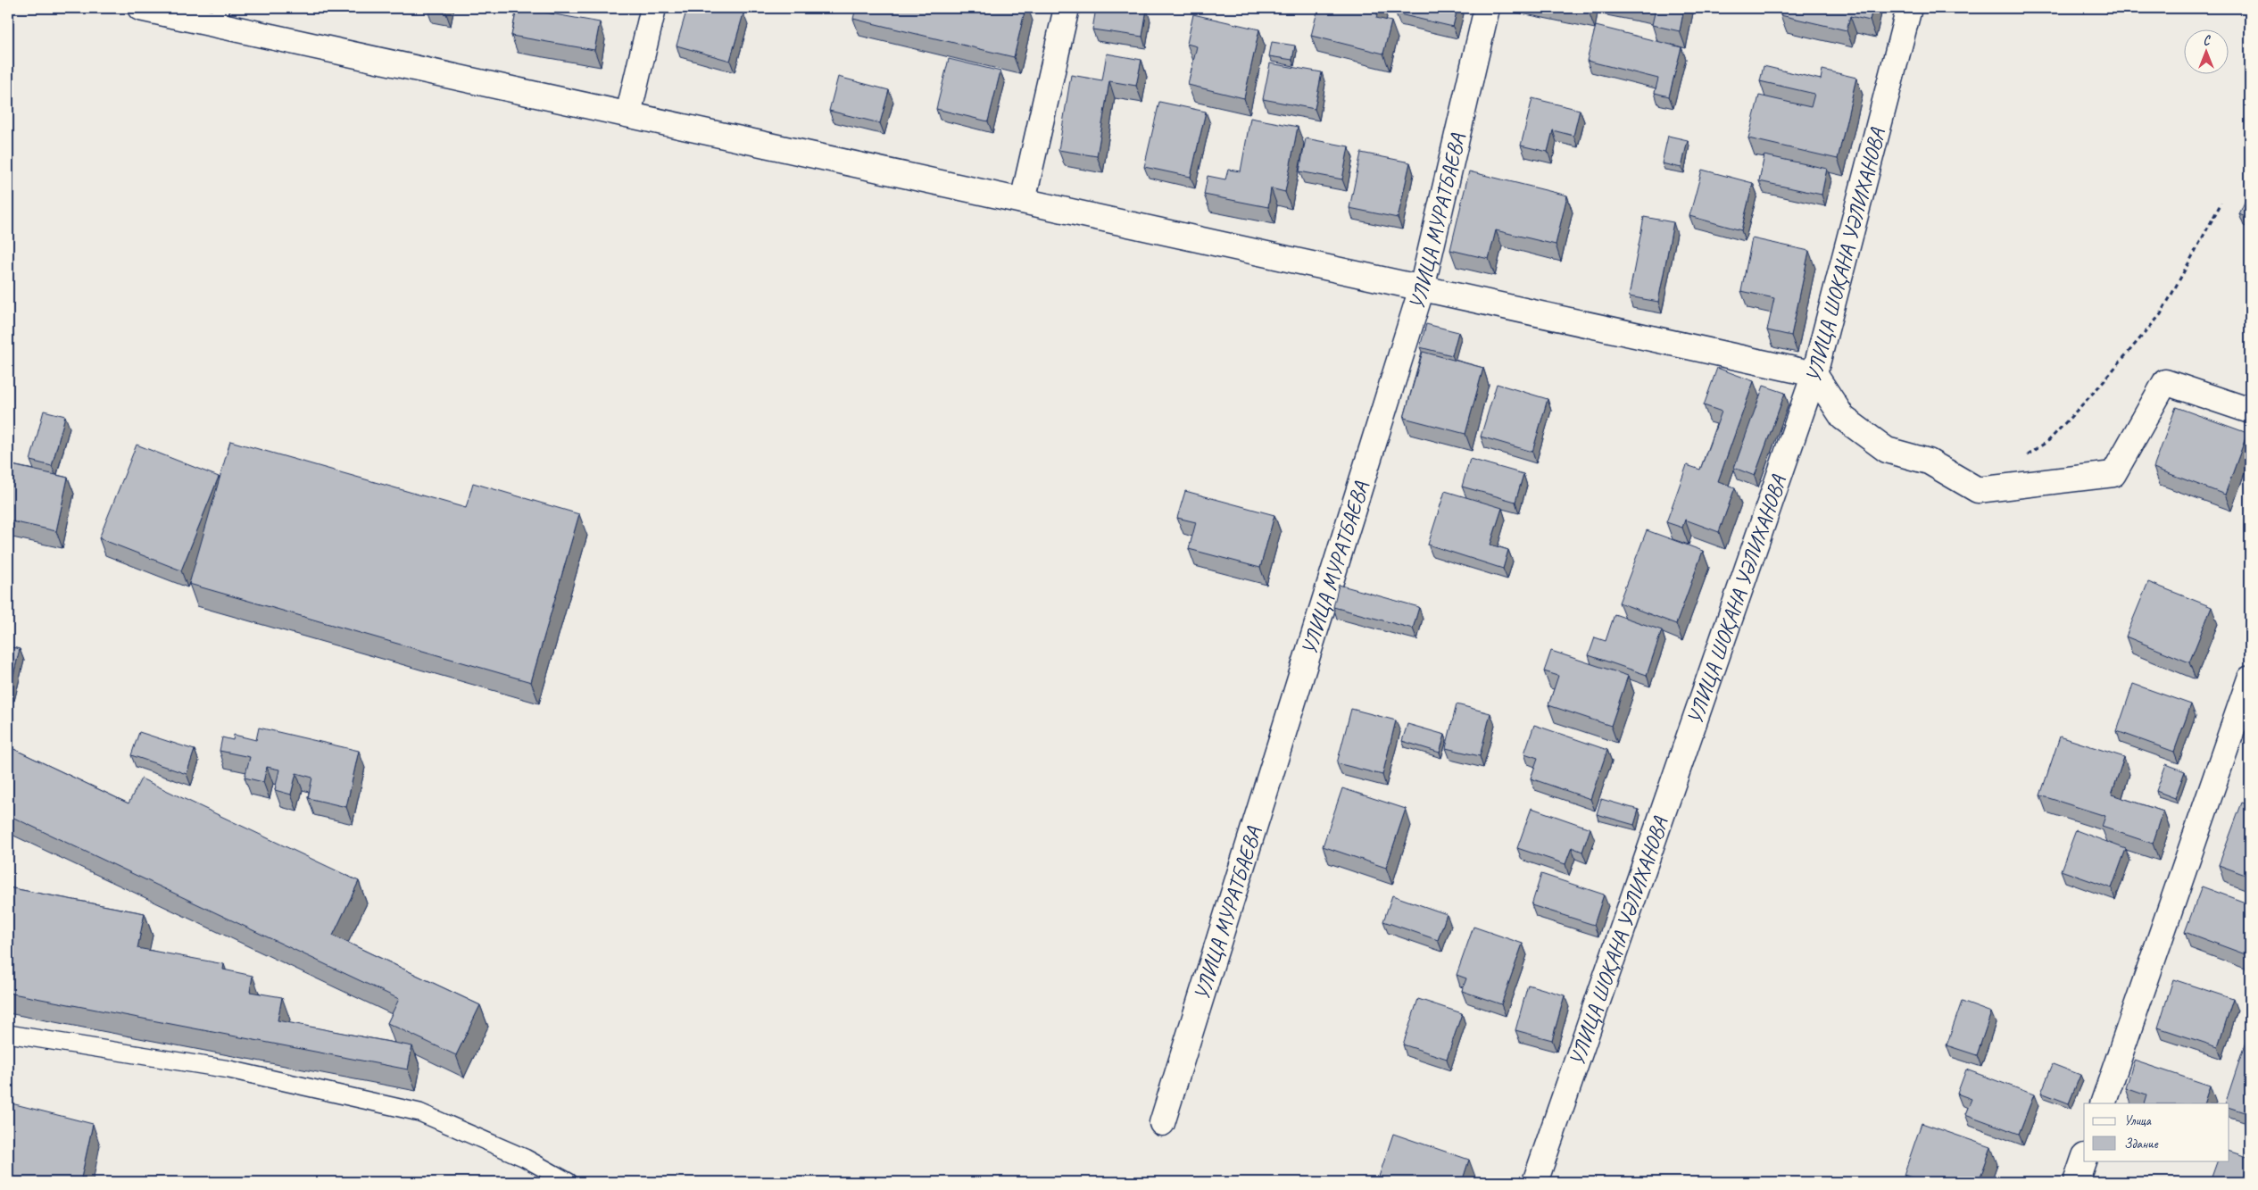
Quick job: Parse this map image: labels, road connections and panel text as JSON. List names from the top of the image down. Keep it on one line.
{"streets":{"street":["УЛИЦА МУРАТБАЕВА","УЛИЦА ШОҚАНА УӘЛИХАНОВА"]},"legend":["Улица","Здание"],"north":"top"}
